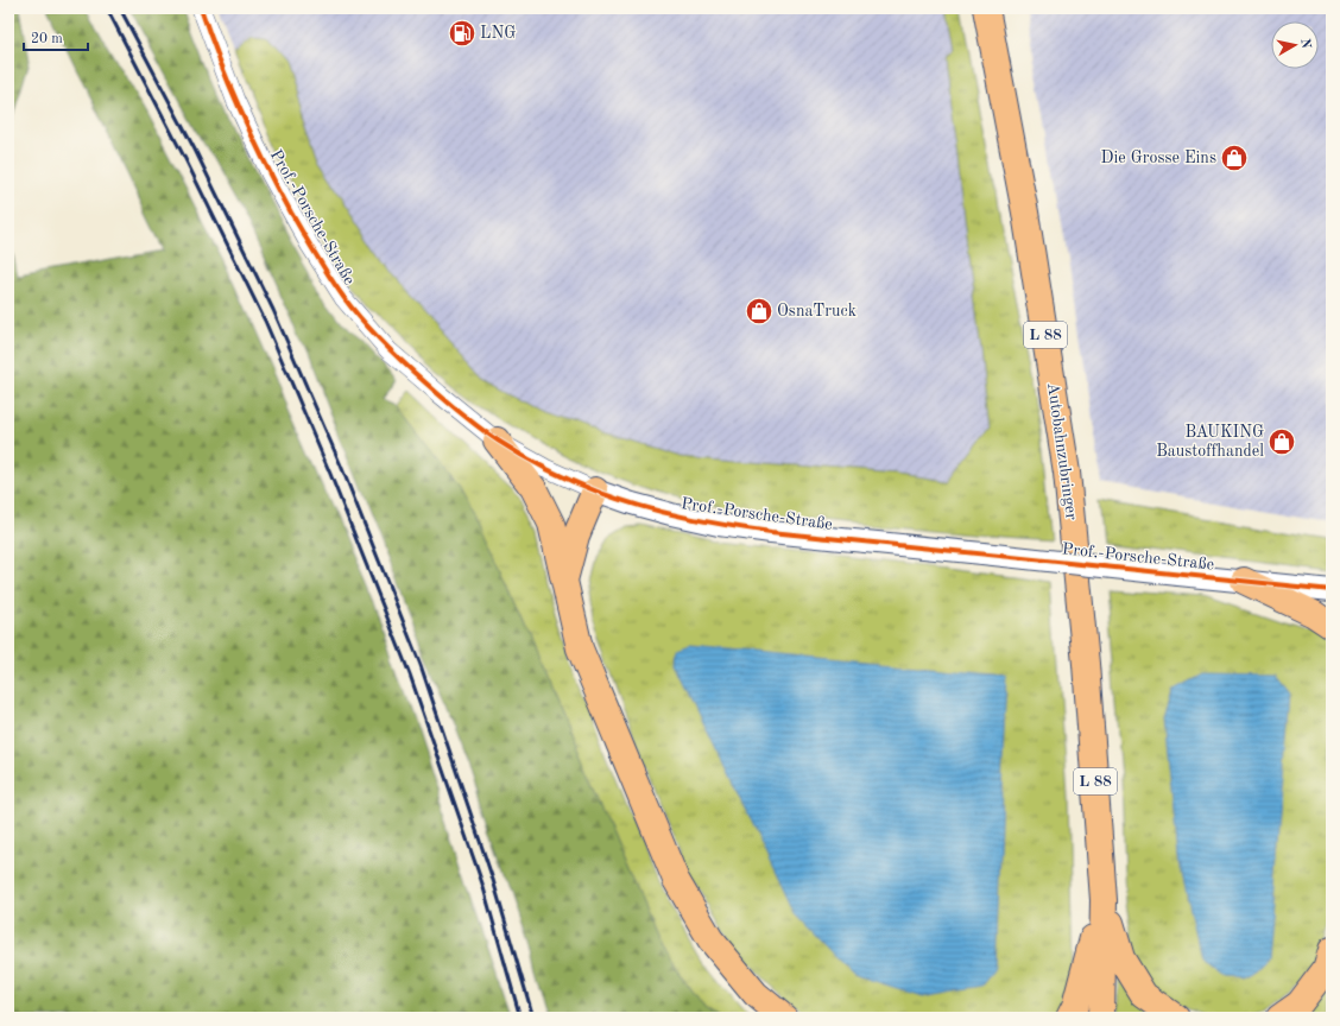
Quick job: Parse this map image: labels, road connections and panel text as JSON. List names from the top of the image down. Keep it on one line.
{"streets":{"highway":["L 88","Autobahnzubringer"],"street":["Prof.-Porsche-Straße"]},"crossings":[["L 88","Autobahnzubringer"]],"places":{"fuel station":["LNG"],"shop":["Die Grosse Eins","OsnaTruck","BAUKING Baustoffhandel"]},"scale_bar":"20 m","north":"right"}
